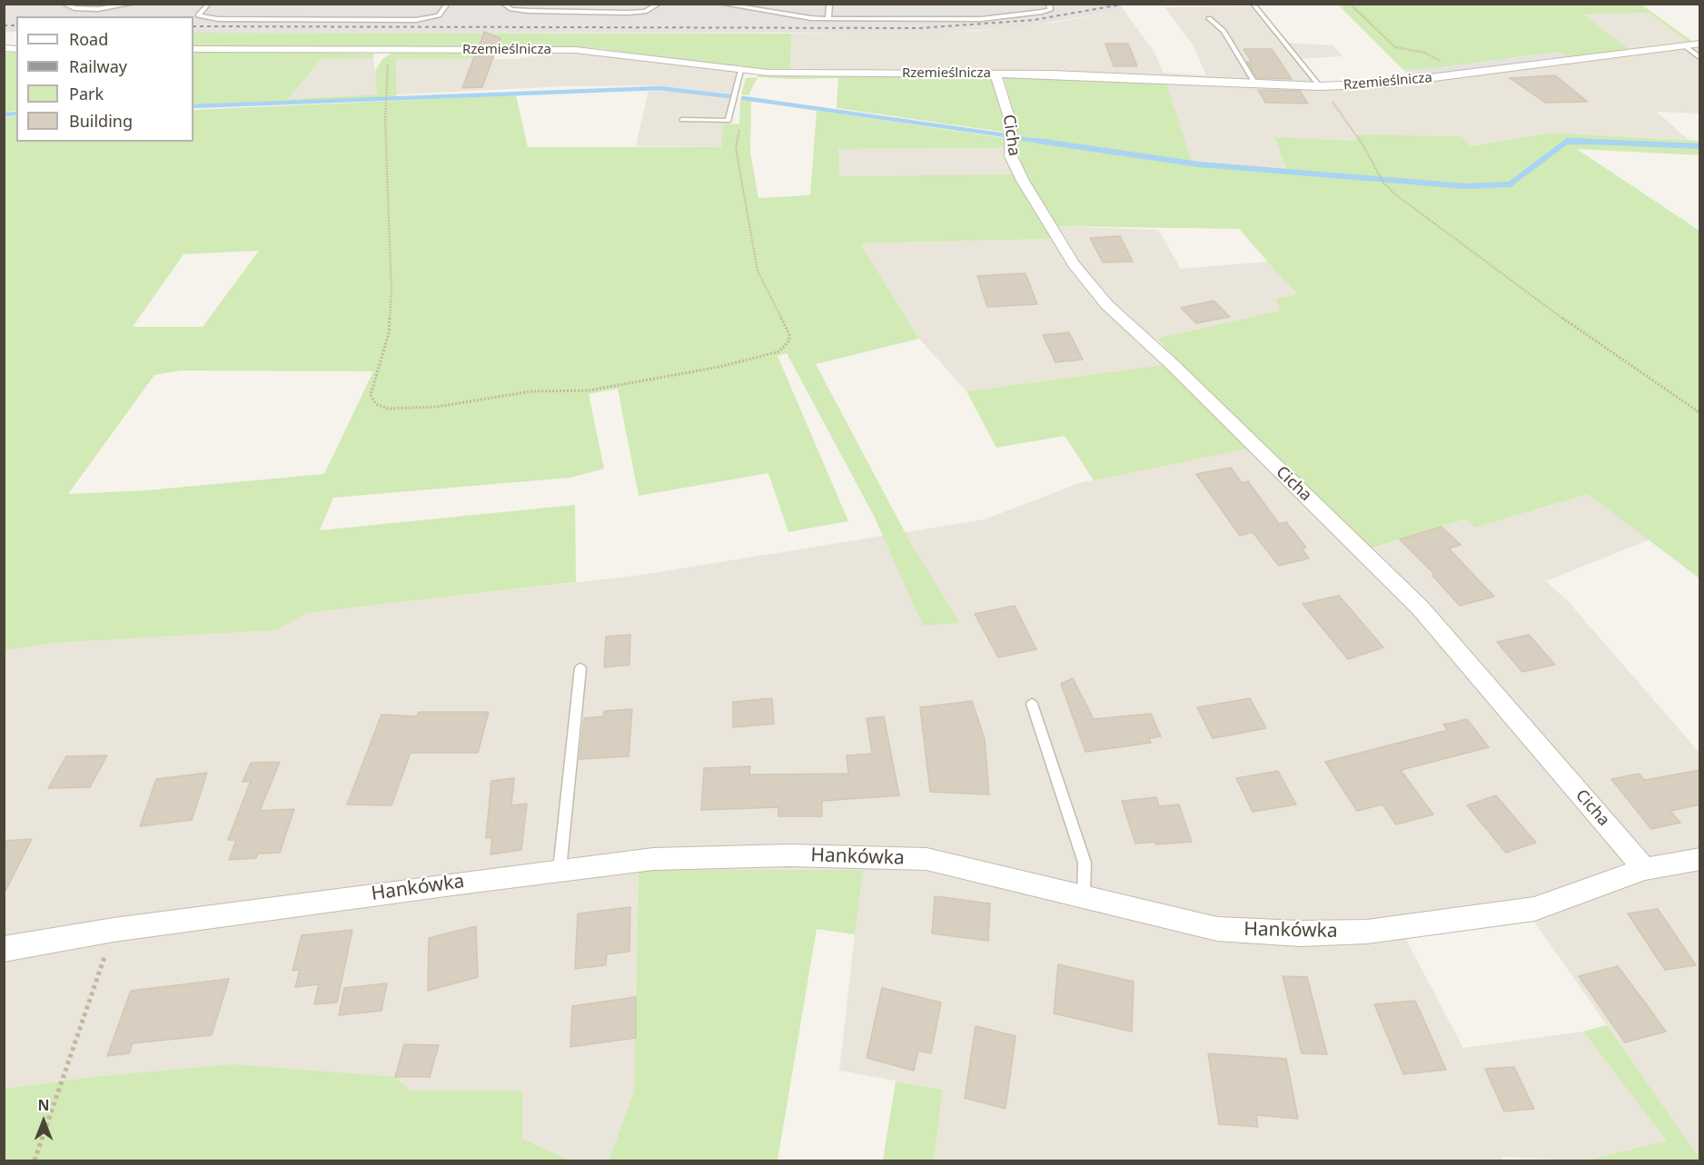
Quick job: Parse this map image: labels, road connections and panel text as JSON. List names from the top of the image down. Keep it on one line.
{"streets":{"street":["Rzemieślnicza","Cicha","Hankówka"]},"crossings":[["Rzemieślnicza","Cicha"],["Cicha","Hankówka"]],"legend":["Road","Railway","Park","Building"],"north":"top"}
